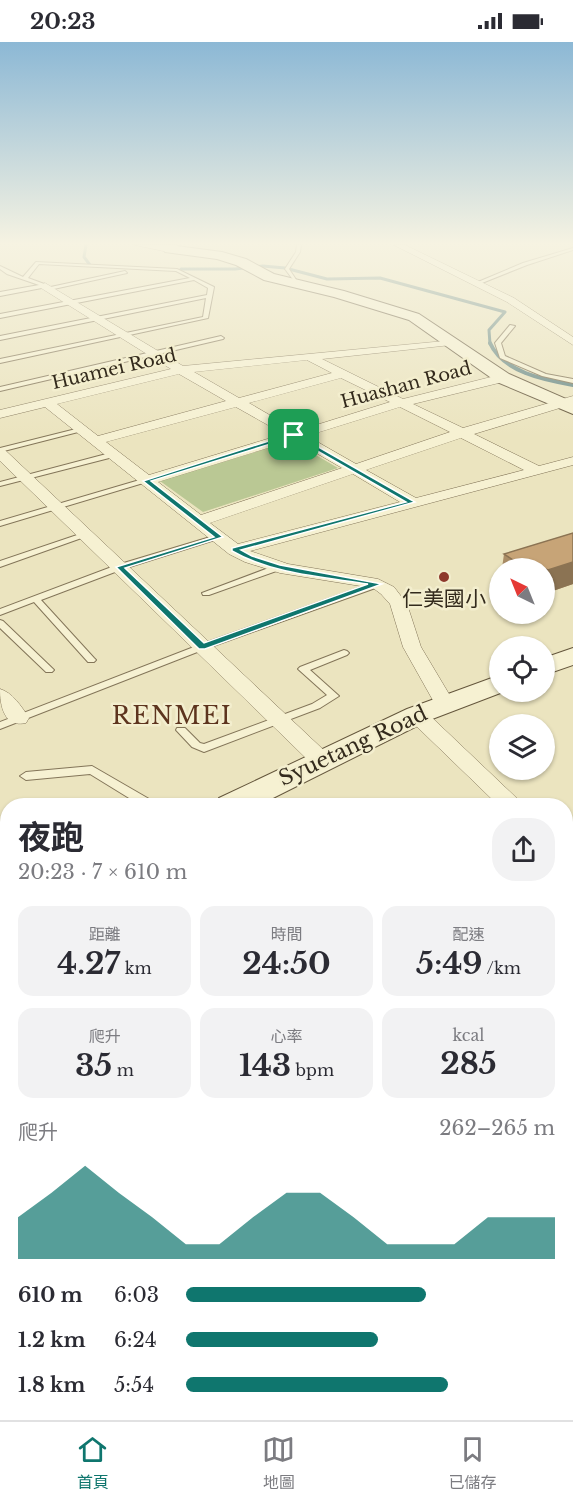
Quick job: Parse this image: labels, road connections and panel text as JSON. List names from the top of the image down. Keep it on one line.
{"streets":{"street":["Huamei Road","Huashan Road","Syuetang Road"]},"districts":["RENMEI"],"places":["仁美國小"],"north":"top left","page":{"status":"20:23","heading":["夜跑","20:23 · 7 × 610 m"],"stats":[["距離","4.27 km"],["時間","24:50"],["配速","5:49 /km"],["爬升","35 m"],["心率","143 bpm"],["kcal","285"]],"chart":["爬升","262–265 m"],"list":[{"name":"610 m","note":"6:03"},{"name":"1.2 km","note":"6:24"},{"name":"1.8 km","note":"5:54"}],"tabs":["首頁","地圖","已儲存"]}}
